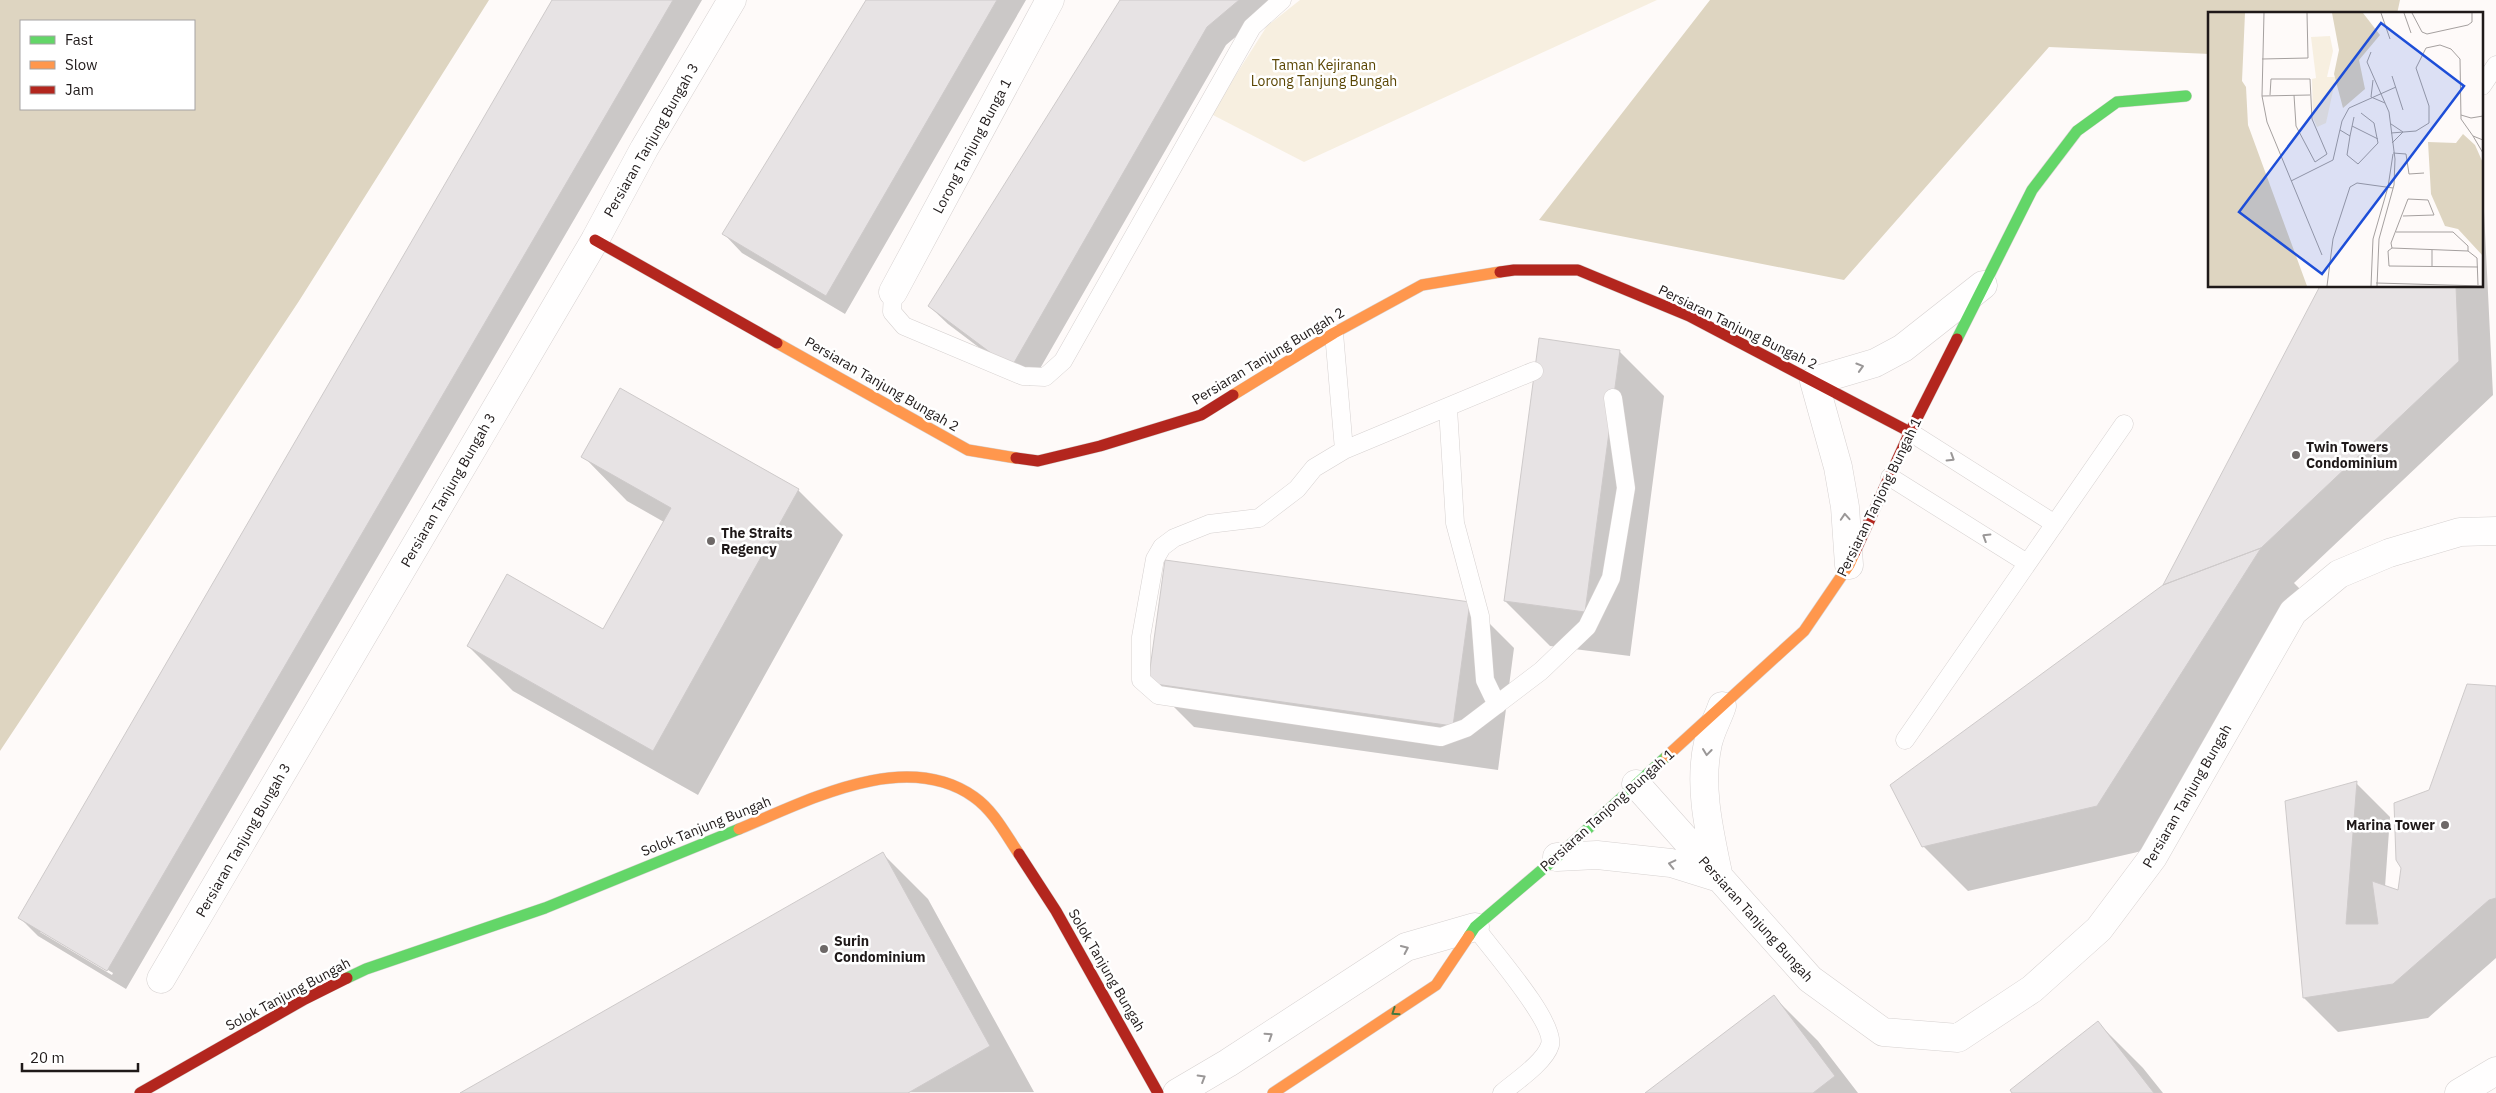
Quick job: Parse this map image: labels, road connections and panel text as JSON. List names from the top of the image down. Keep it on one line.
{"streets":{"street":["Persiaran Tanjung Bungah 3","Lorong Tanjung Bunga 1","Persiaran Tanjung Bungah 2","Persiaran Tanjong Bungah 1","Persiaran Tanjung Bungah","Solok Tanjung Bungah"]},"crossings":[["Persiaran Tanjung Bungah 3","Persiaran Tanjung Bungah 2"],["Persiaran Tanjung Bungah 2","Persiaran Tanjong Bungah 1"],["Persiaran Tanjong Bungah 1","Persiaran Tanjung Bungah"]],"parks":["Taman Kejiranan Lorong Tanjung Bungah"],"places":["Twin Towers Condominium","The Straits Regency","Marina Tower","Surin Condominium"],"legend":["Fast","Slow","Jam"],"scale_bar":"20 m"}
